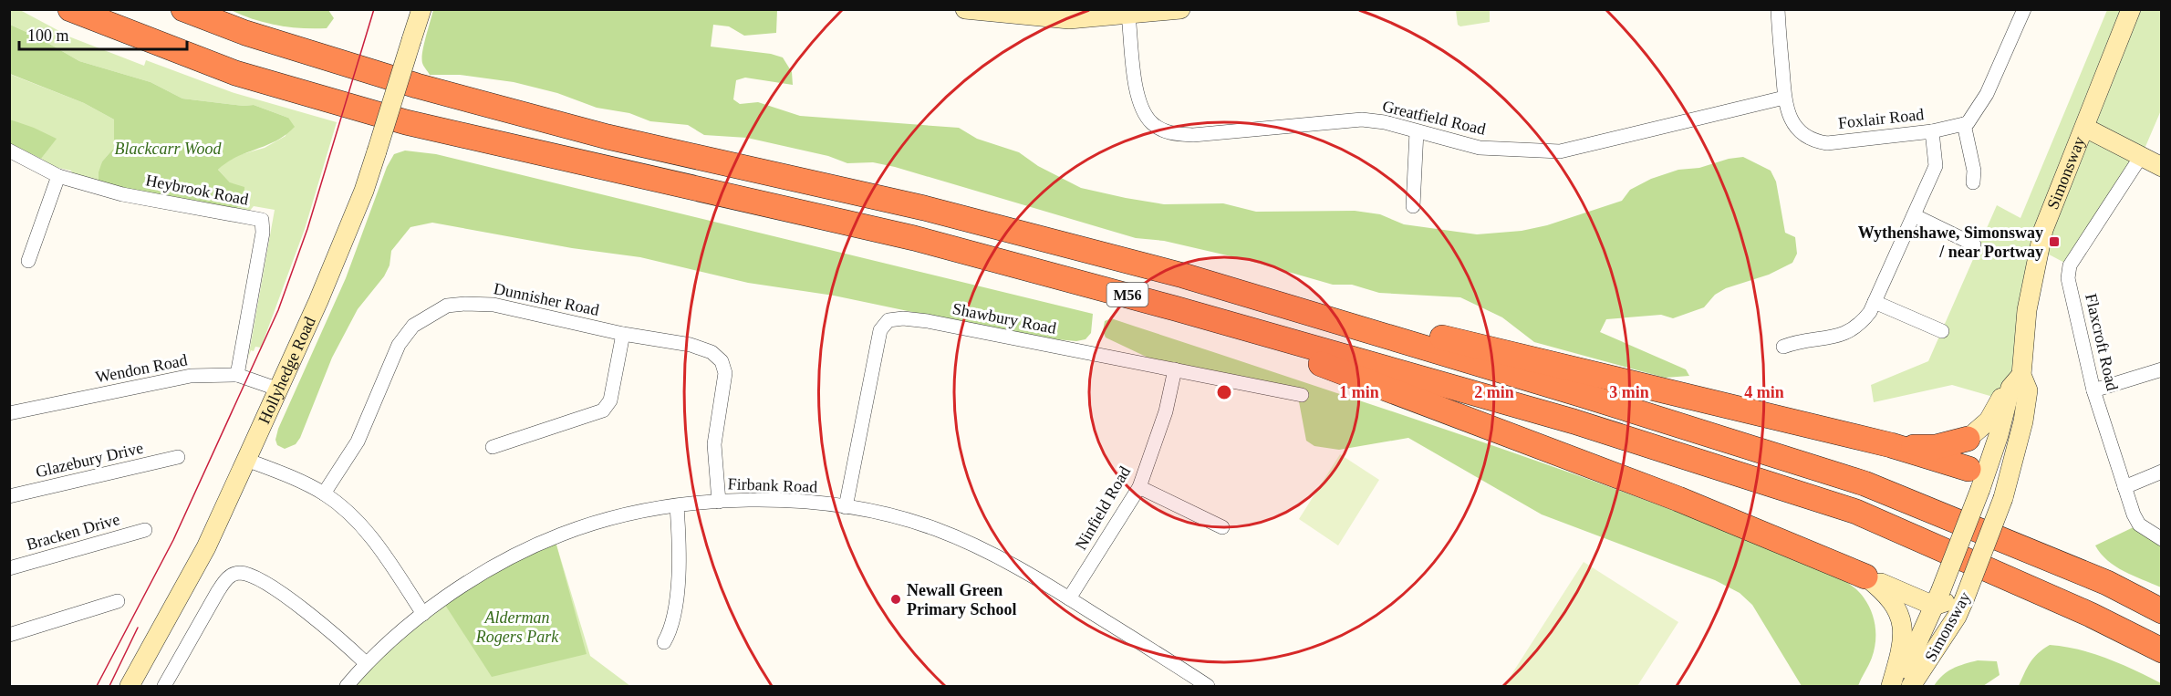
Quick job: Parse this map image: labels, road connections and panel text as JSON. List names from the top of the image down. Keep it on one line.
{"streets":{"highway":["M56"],"street":["Greatfield Road","Foxlair Road","Simonsway","Heybrook Road","Dunnisher Road","Shawbury Road","Flaxcroft Road","Wendon Road","Hollyhedge Road","Glazebury Drive","Firbank Road","Ninfield Road","Bracken Drive"]},"crossings":[["Greatfield Road","Foxlair Road"],["Simonsway","M56"],["Heybrook Road","Wendon Road"],["Dunnisher Road","Firbank Road"],["Shawbury Road","Firbank Road"],["Shawbury Road","Ninfield Road"],["Wendon Road","Hollyhedge Road"],["Firbank Road","Ninfield Road"]],"parks":["Blackcarr Wood","Alderman Rogers Park"],"places":{"transit":["Wythenshawe, Simonsway / near Portway"],"other":["Newall Green Primary School"]},"scale_bar":"100 m","rings":["1 min","2 min","3 min","4 min"]}
